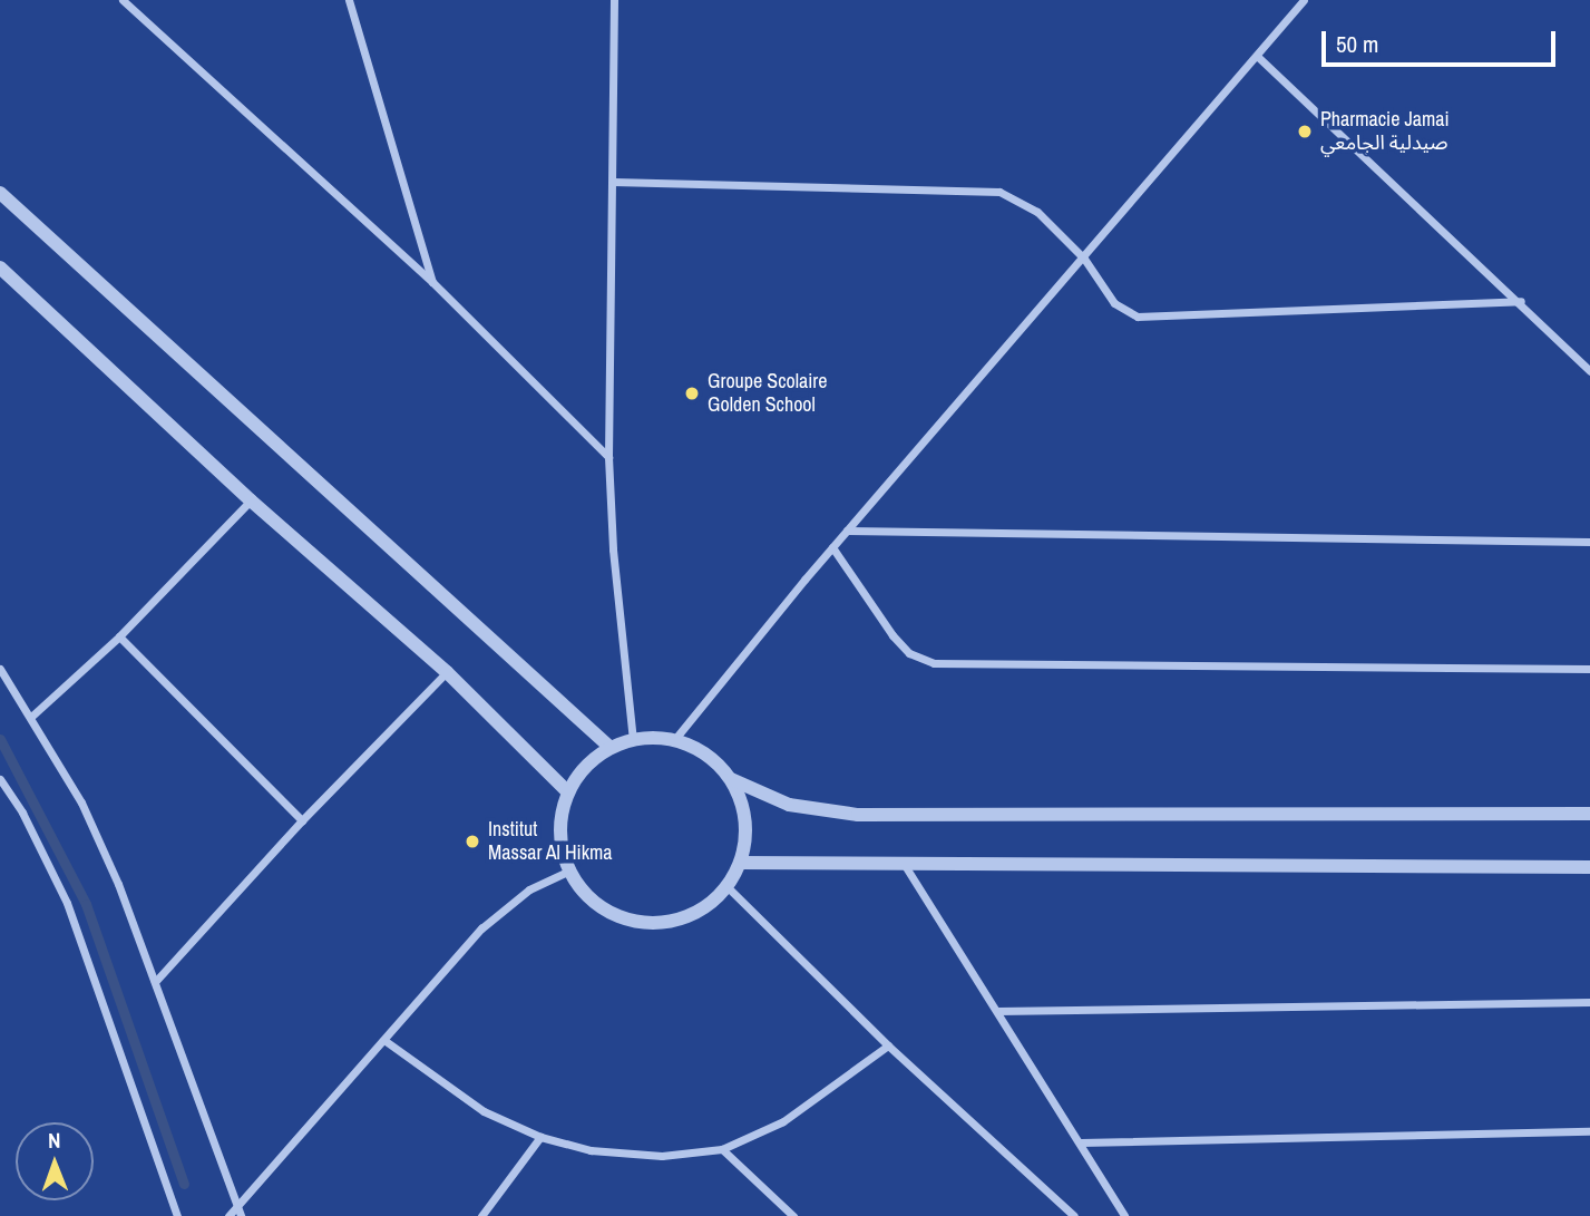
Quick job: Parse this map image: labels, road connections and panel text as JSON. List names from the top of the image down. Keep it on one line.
{"places":["Pharmacie Jamai صيدلية الجامعي","Groupe Scolaire Golden School","Institut Massar Al Hikma"],"scale_bar":"50 m","north":"top"}
